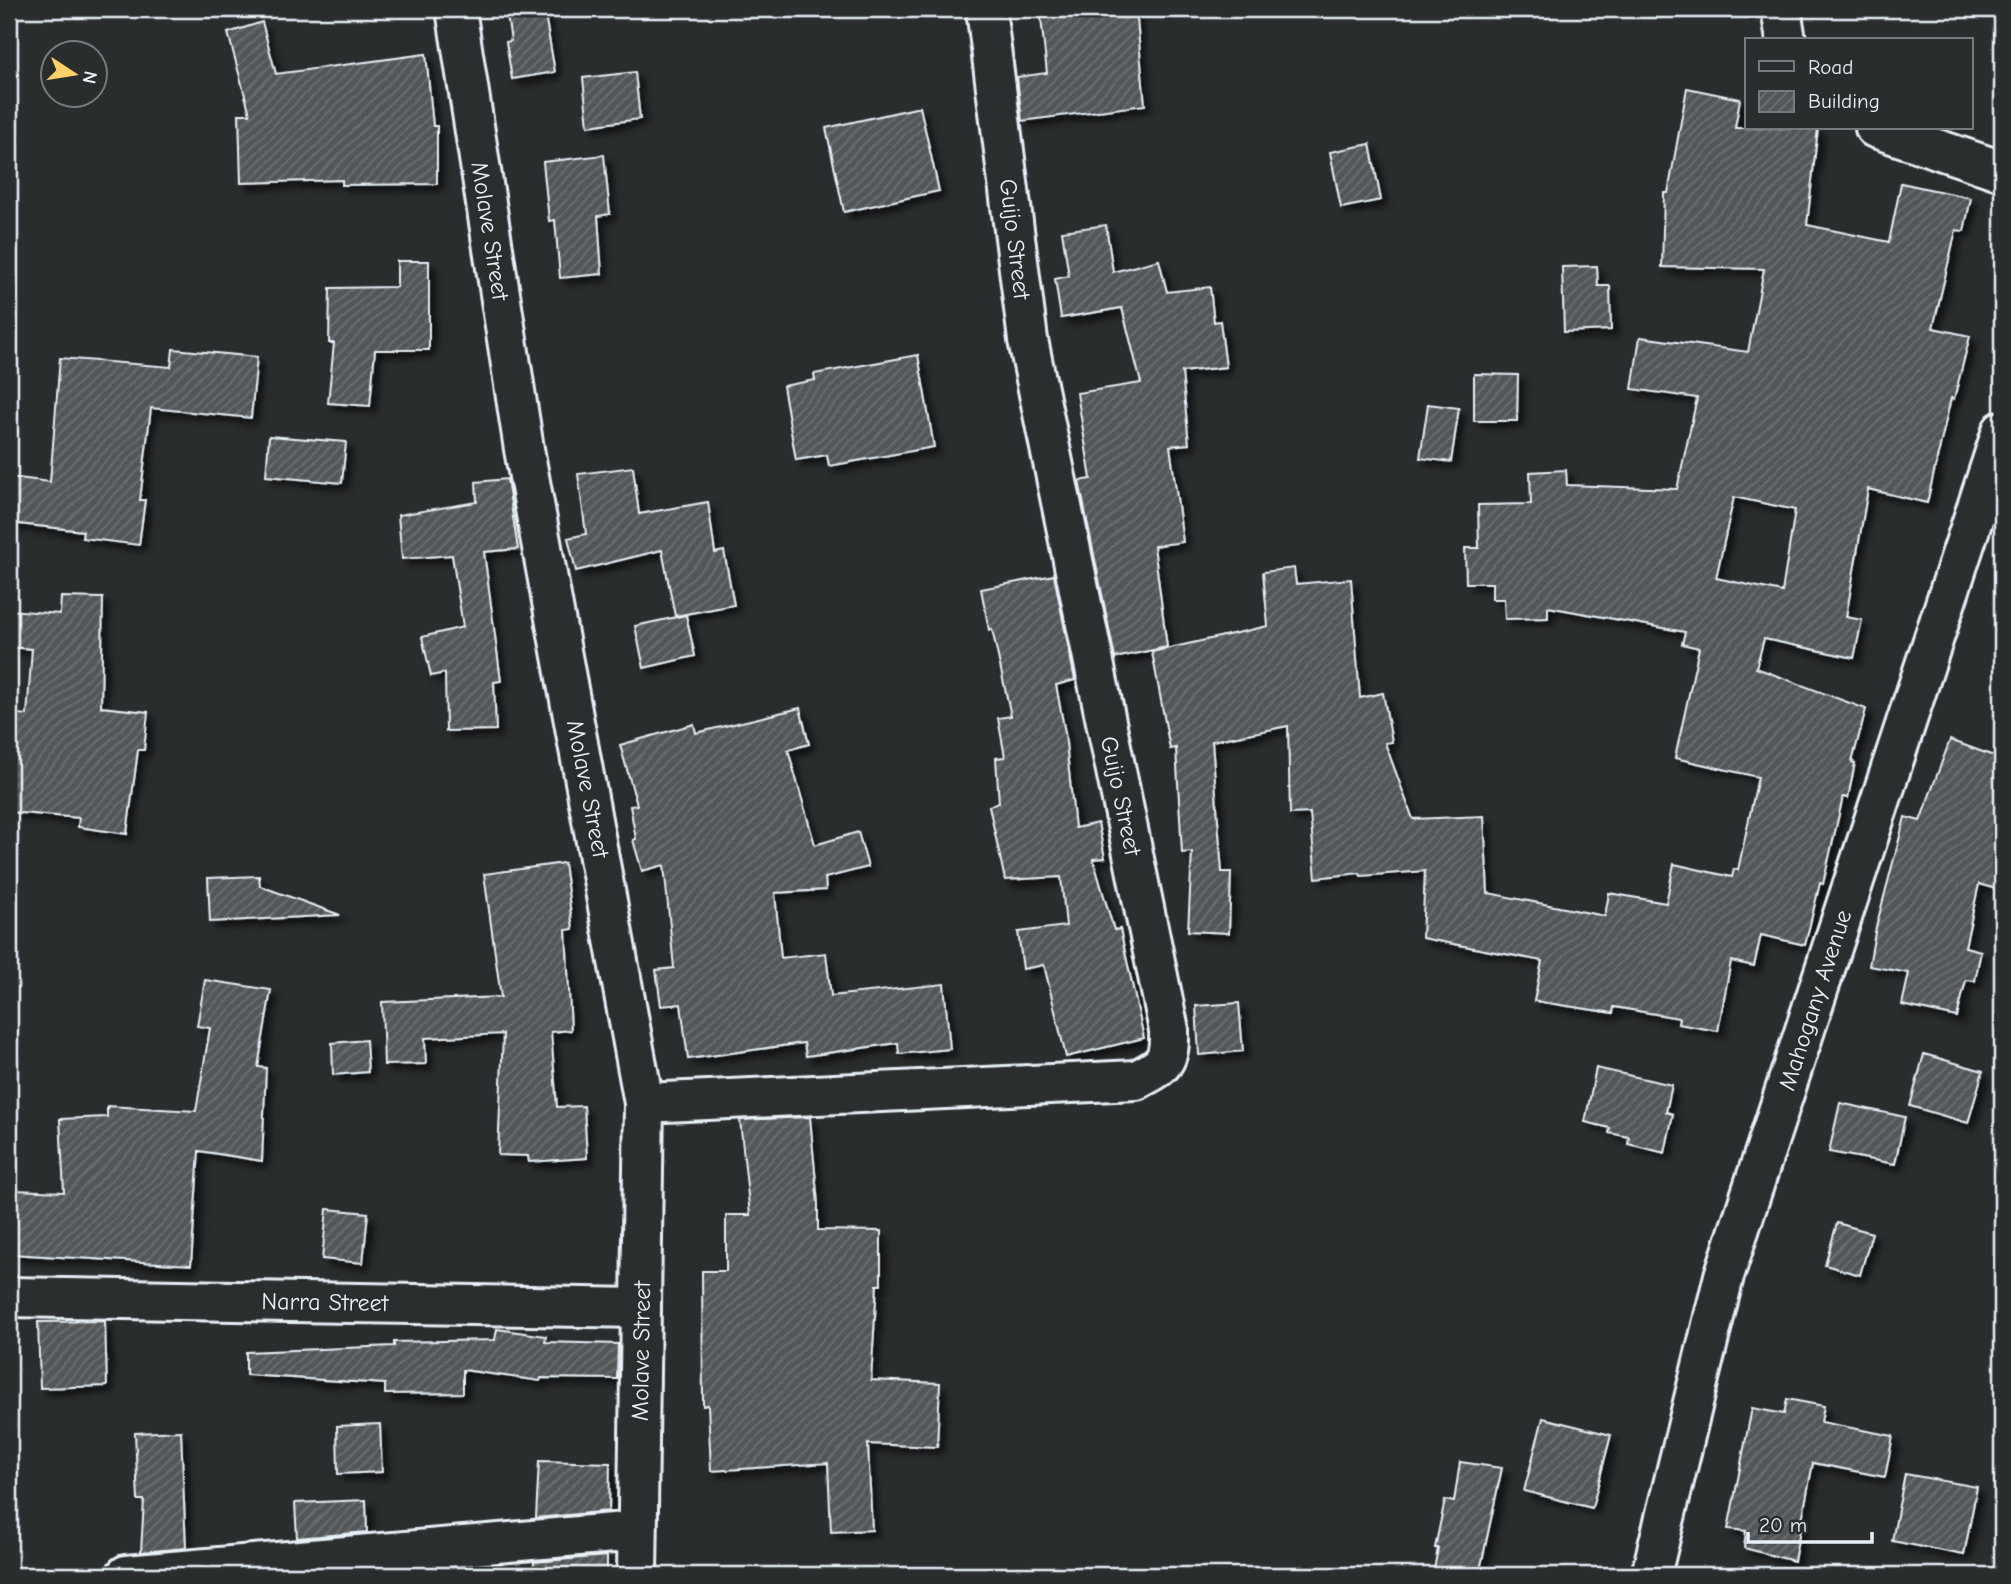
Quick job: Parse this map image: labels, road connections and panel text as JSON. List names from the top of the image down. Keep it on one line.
{"streets":{"street":["Molave Street","Guijo Street","Mahogany Avenue","Narra Street"]},"crossings":[["Molave Street","Guijo Street"],["Molave Street","Narra Street"]],"legend":["Road","Building"],"scale_bar":"20 m","north":"right"}
